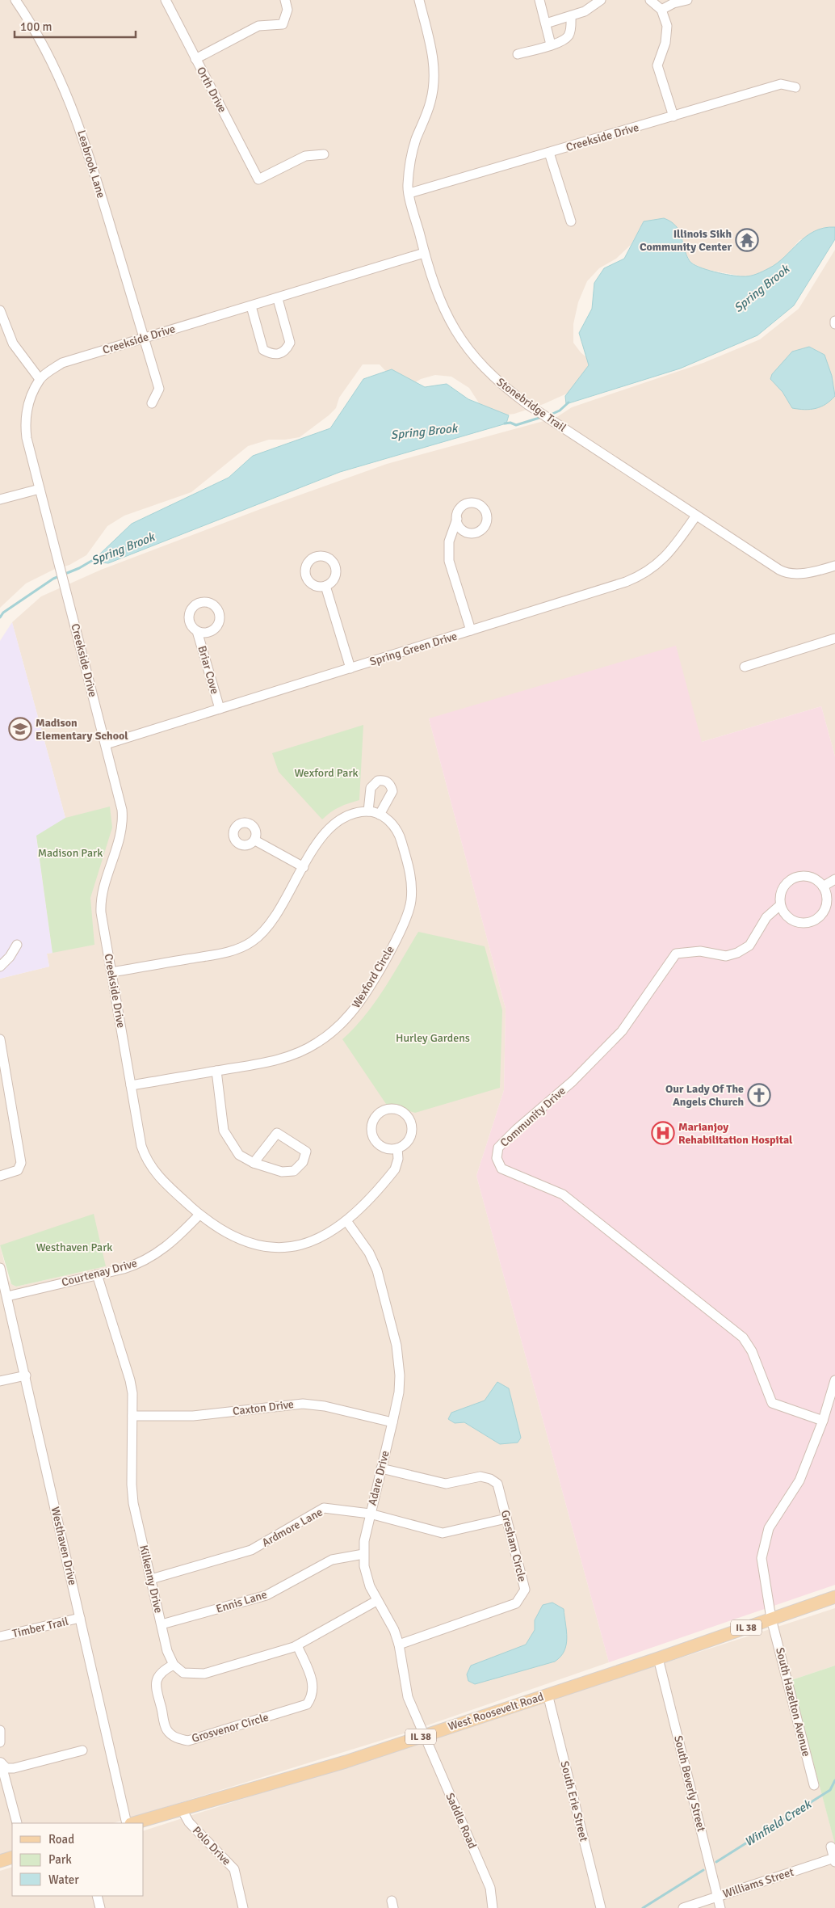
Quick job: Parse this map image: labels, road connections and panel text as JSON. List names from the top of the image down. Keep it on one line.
{"streets":{"main road":["IL 38","West Roosevelt Road"],"street":["Orth Drive","Creekside Drive","Leabrook Lane","Stonebridge Trail","Spring Green Drive","Briar Cove","Wexford Circle","Community Drive","Courtenay Drive","Caxton Drive","Adare Drive","Ardmore Lane","Westhaven Drive","Gresham Circle","Kilkenny Drive","Ennis Lane","Timber Trail","South Hazelton Avenue","Grosvenor Circle","South Beverly Street","South Erie Street","Saddle Road","Polo Drive","Williams Street"]},"crossings":[["Creekside Drive","Leabrook Lane"],["Creekside Drive","Stonebridge Trail"],["Creekside Drive","Spring Green Drive"],["Creekside Drive","Wexford Circle"],["Creekside Drive","Courtenay Drive"],["Creekside Drive","Adare Drive"],["Stonebridge Trail","Spring Green Drive"],["Spring Green Drive","Briar Cove"],["Courtenay Drive","Westhaven Drive"],["Courtenay Drive","Kilkenny Drive"],["Caxton Drive","Adare Drive"],["Caxton Drive","Kilkenny Drive"],["Adare Drive","Ardmore Lane"],["Adare Drive","Gresham Circle"],["Adare Drive","Ennis Lane"],["Adare Drive","West Roosevelt Road"],["Adare Drive","Saddle Road"],["Ardmore Lane","Gresham Circle"],["Ardmore Lane","Kilkenny Drive"],["Westhaven Drive","Timber Trail"],["Kilkenny Drive","Ennis Lane"],["Kilkenny Drive","Grosvenor Circle"],["South Hazelton Avenue","West Roosevelt Road"],["West Roosevelt Road","South Beverly Street"],["West Roosevelt Road","South Erie Street"],["West Roosevelt Road","Saddle Road"],["West Roosevelt Road","Polo Drive"],["South Beverly Street","Williams Street"]],"water":["Spring Brook","Winfield Creek"],"parks":["Wexford Park","Madison Park","Hurley Gardens","Westhaven Park"],"places":{"temple":["Illinois Sikh Community Center"],"school or university":["Madison Elementary School"],"church":["Our Lady Of The Angels Church"],"hospital":["Marianjoy Rehabilitation Hospital"]},"legend":["Road","Park","Water"],"scale_bar":"100 m"}
